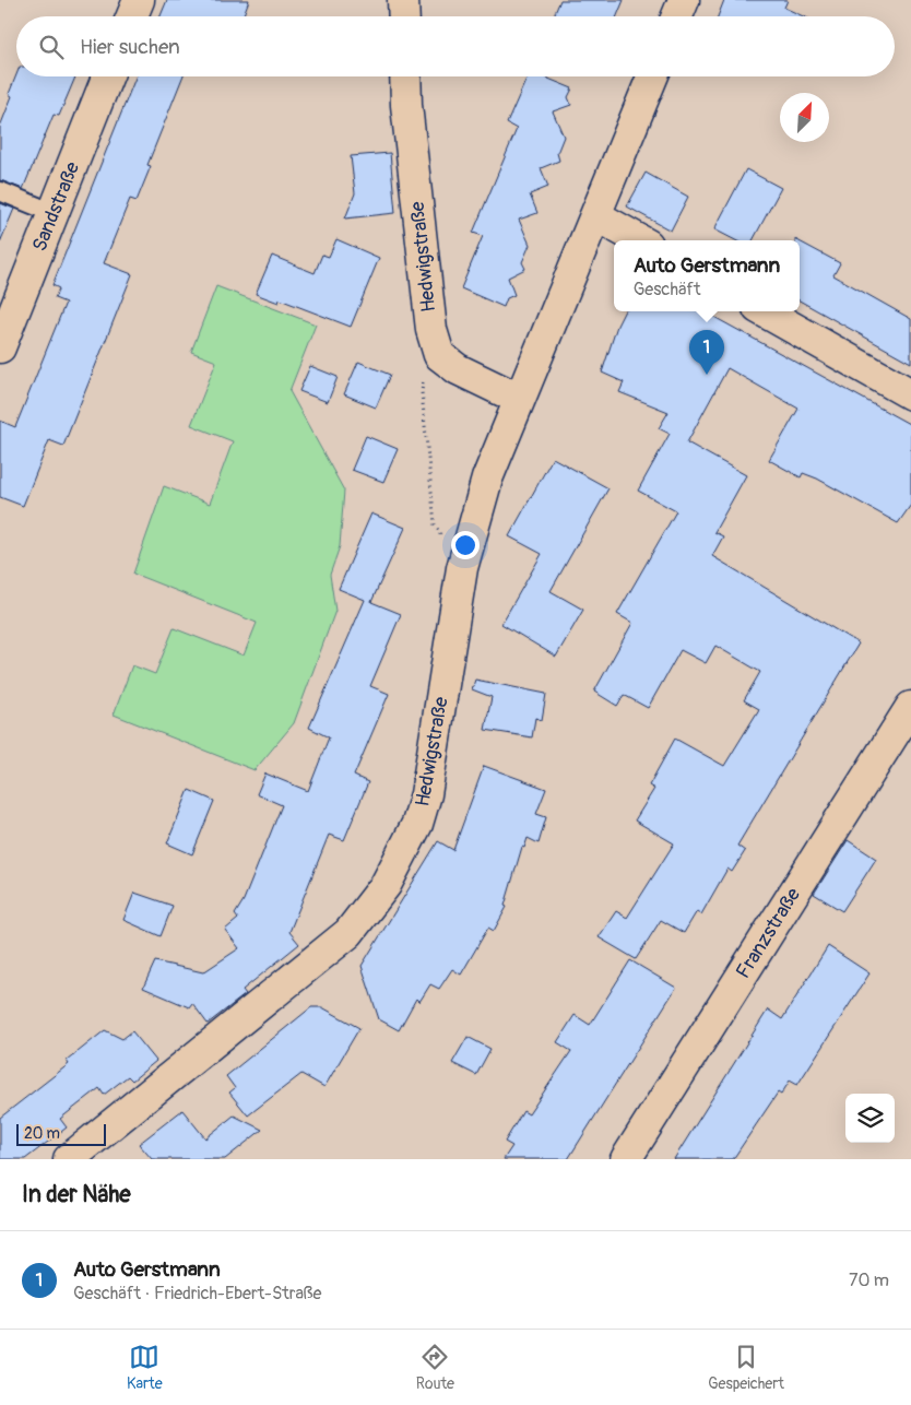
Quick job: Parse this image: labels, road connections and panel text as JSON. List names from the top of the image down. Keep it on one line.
{"streets":{"street":["Sandstraße","Hedwigstraße","Franzstraße"]},"scale_bar":"20 m","north":"top right","page":{"search":"Hier suchen","popup":["Auto Gerstmann","Geschäft"],"pins":"1","scale":"20 m","heading":"In der Nähe","list":[{"mark":"1","name":"Auto Gerstmann","note":"Geschäft · Friedrich-Ebert-Straße","value":"70 m"}],"nav":["Karte","Route","Gespeichert"]}}
